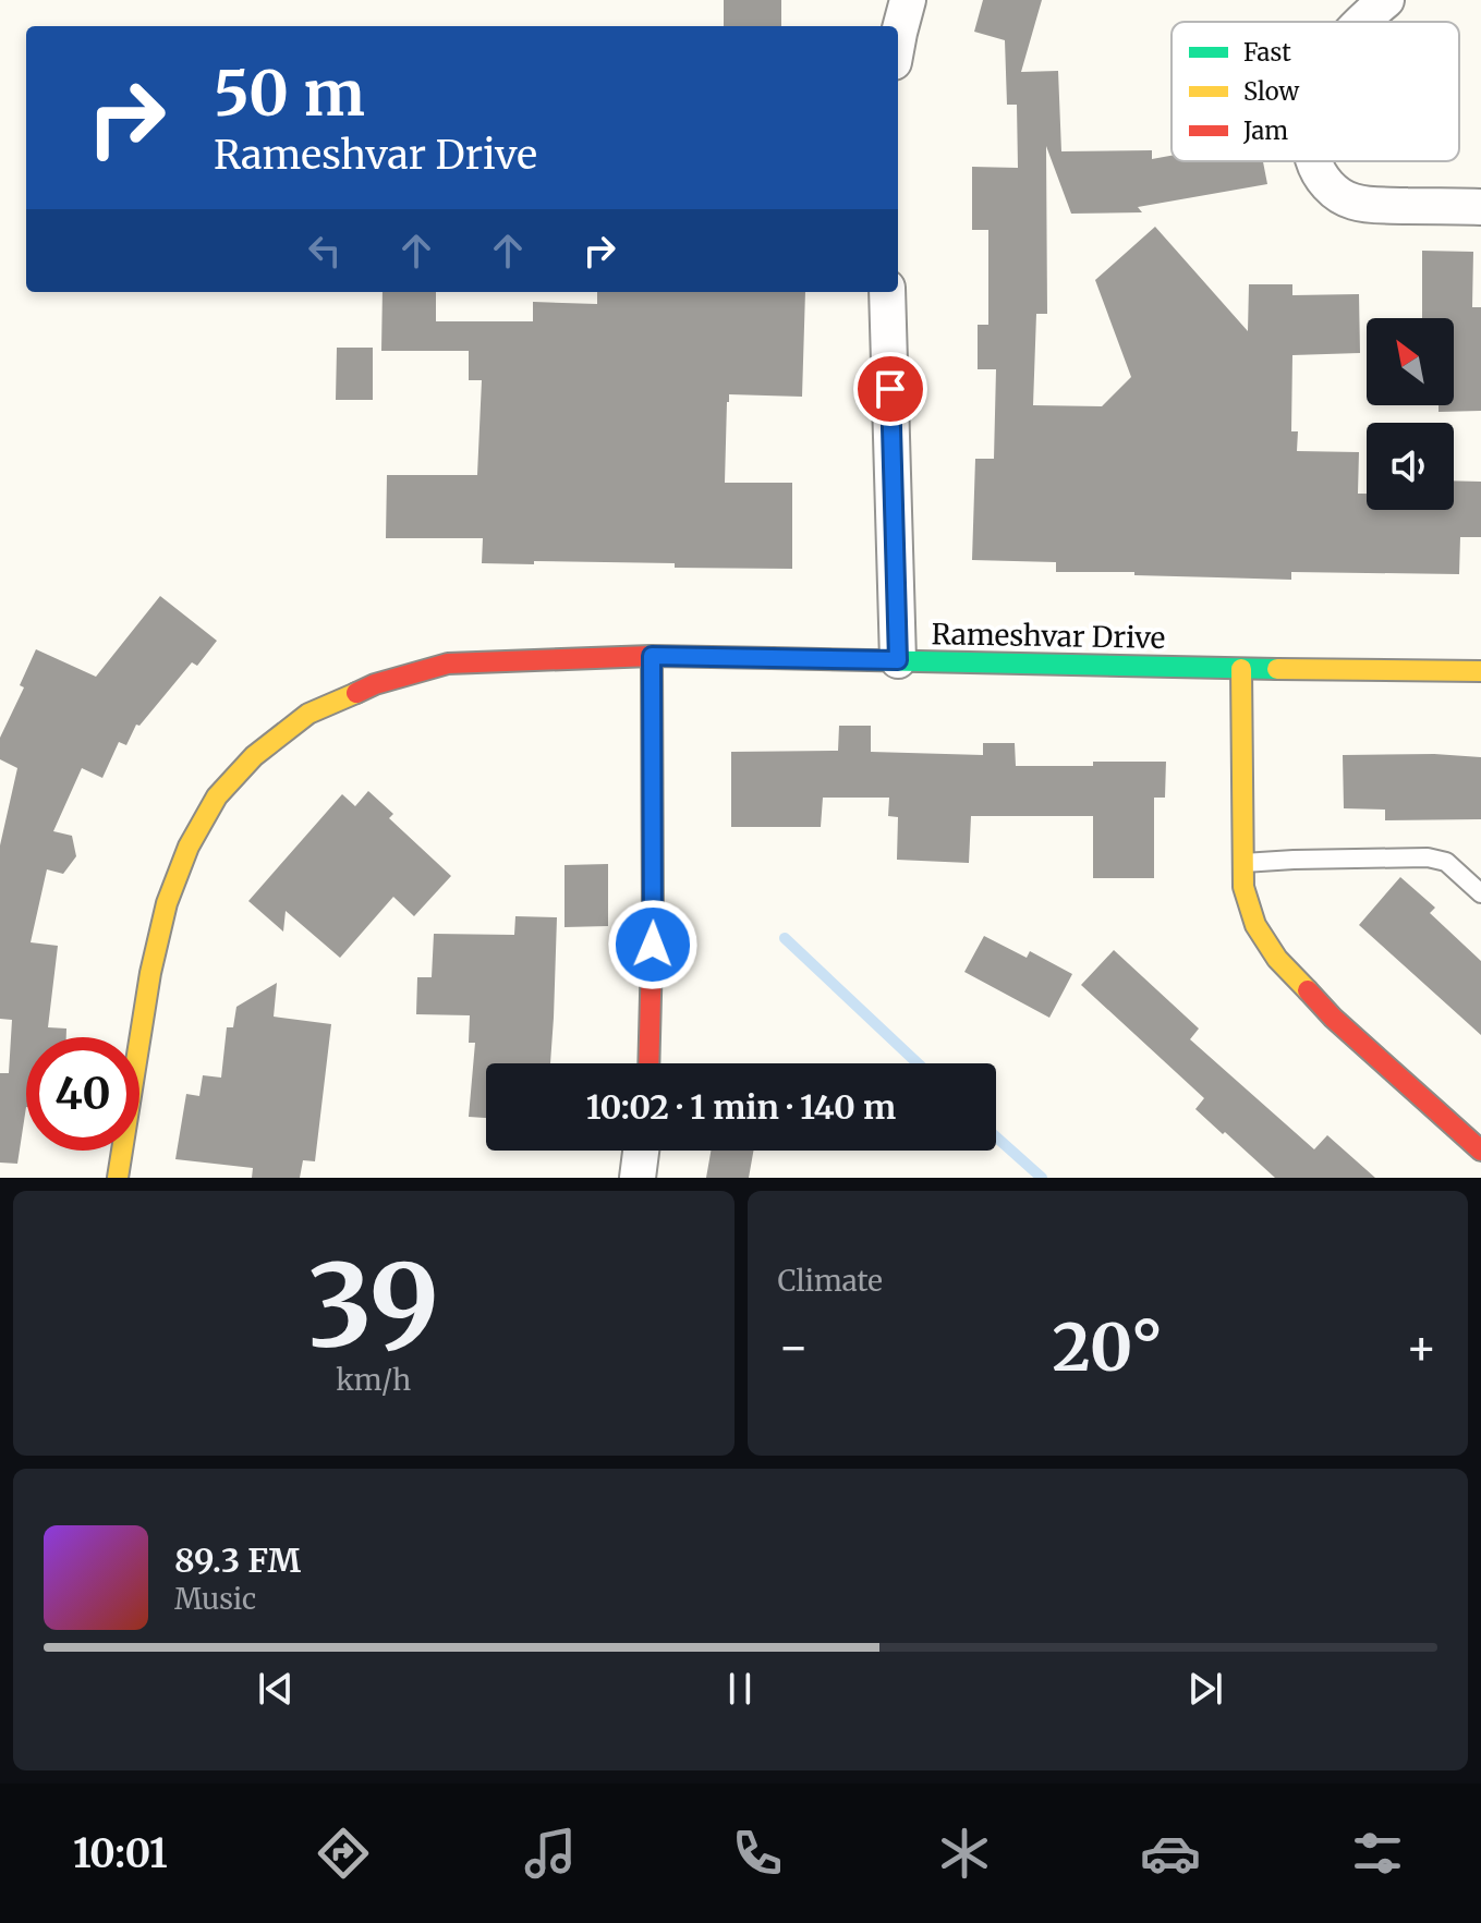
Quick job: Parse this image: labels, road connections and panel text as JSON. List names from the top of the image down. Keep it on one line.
{"streets":{"street":["Rameshvar Drive"]},"legend":["Fast","Slow","Jam"],"north":"top left","page":{"turn":["50 m","Rameshvar Drive"],"limit":"40","trip":"10:02 · 1 min · 140 m","tile":[["39","km/h"],"Climate"],"heat":["−","20°","+"],"song":["89.3 FM","Music"],"tabs":"10:01"}}
